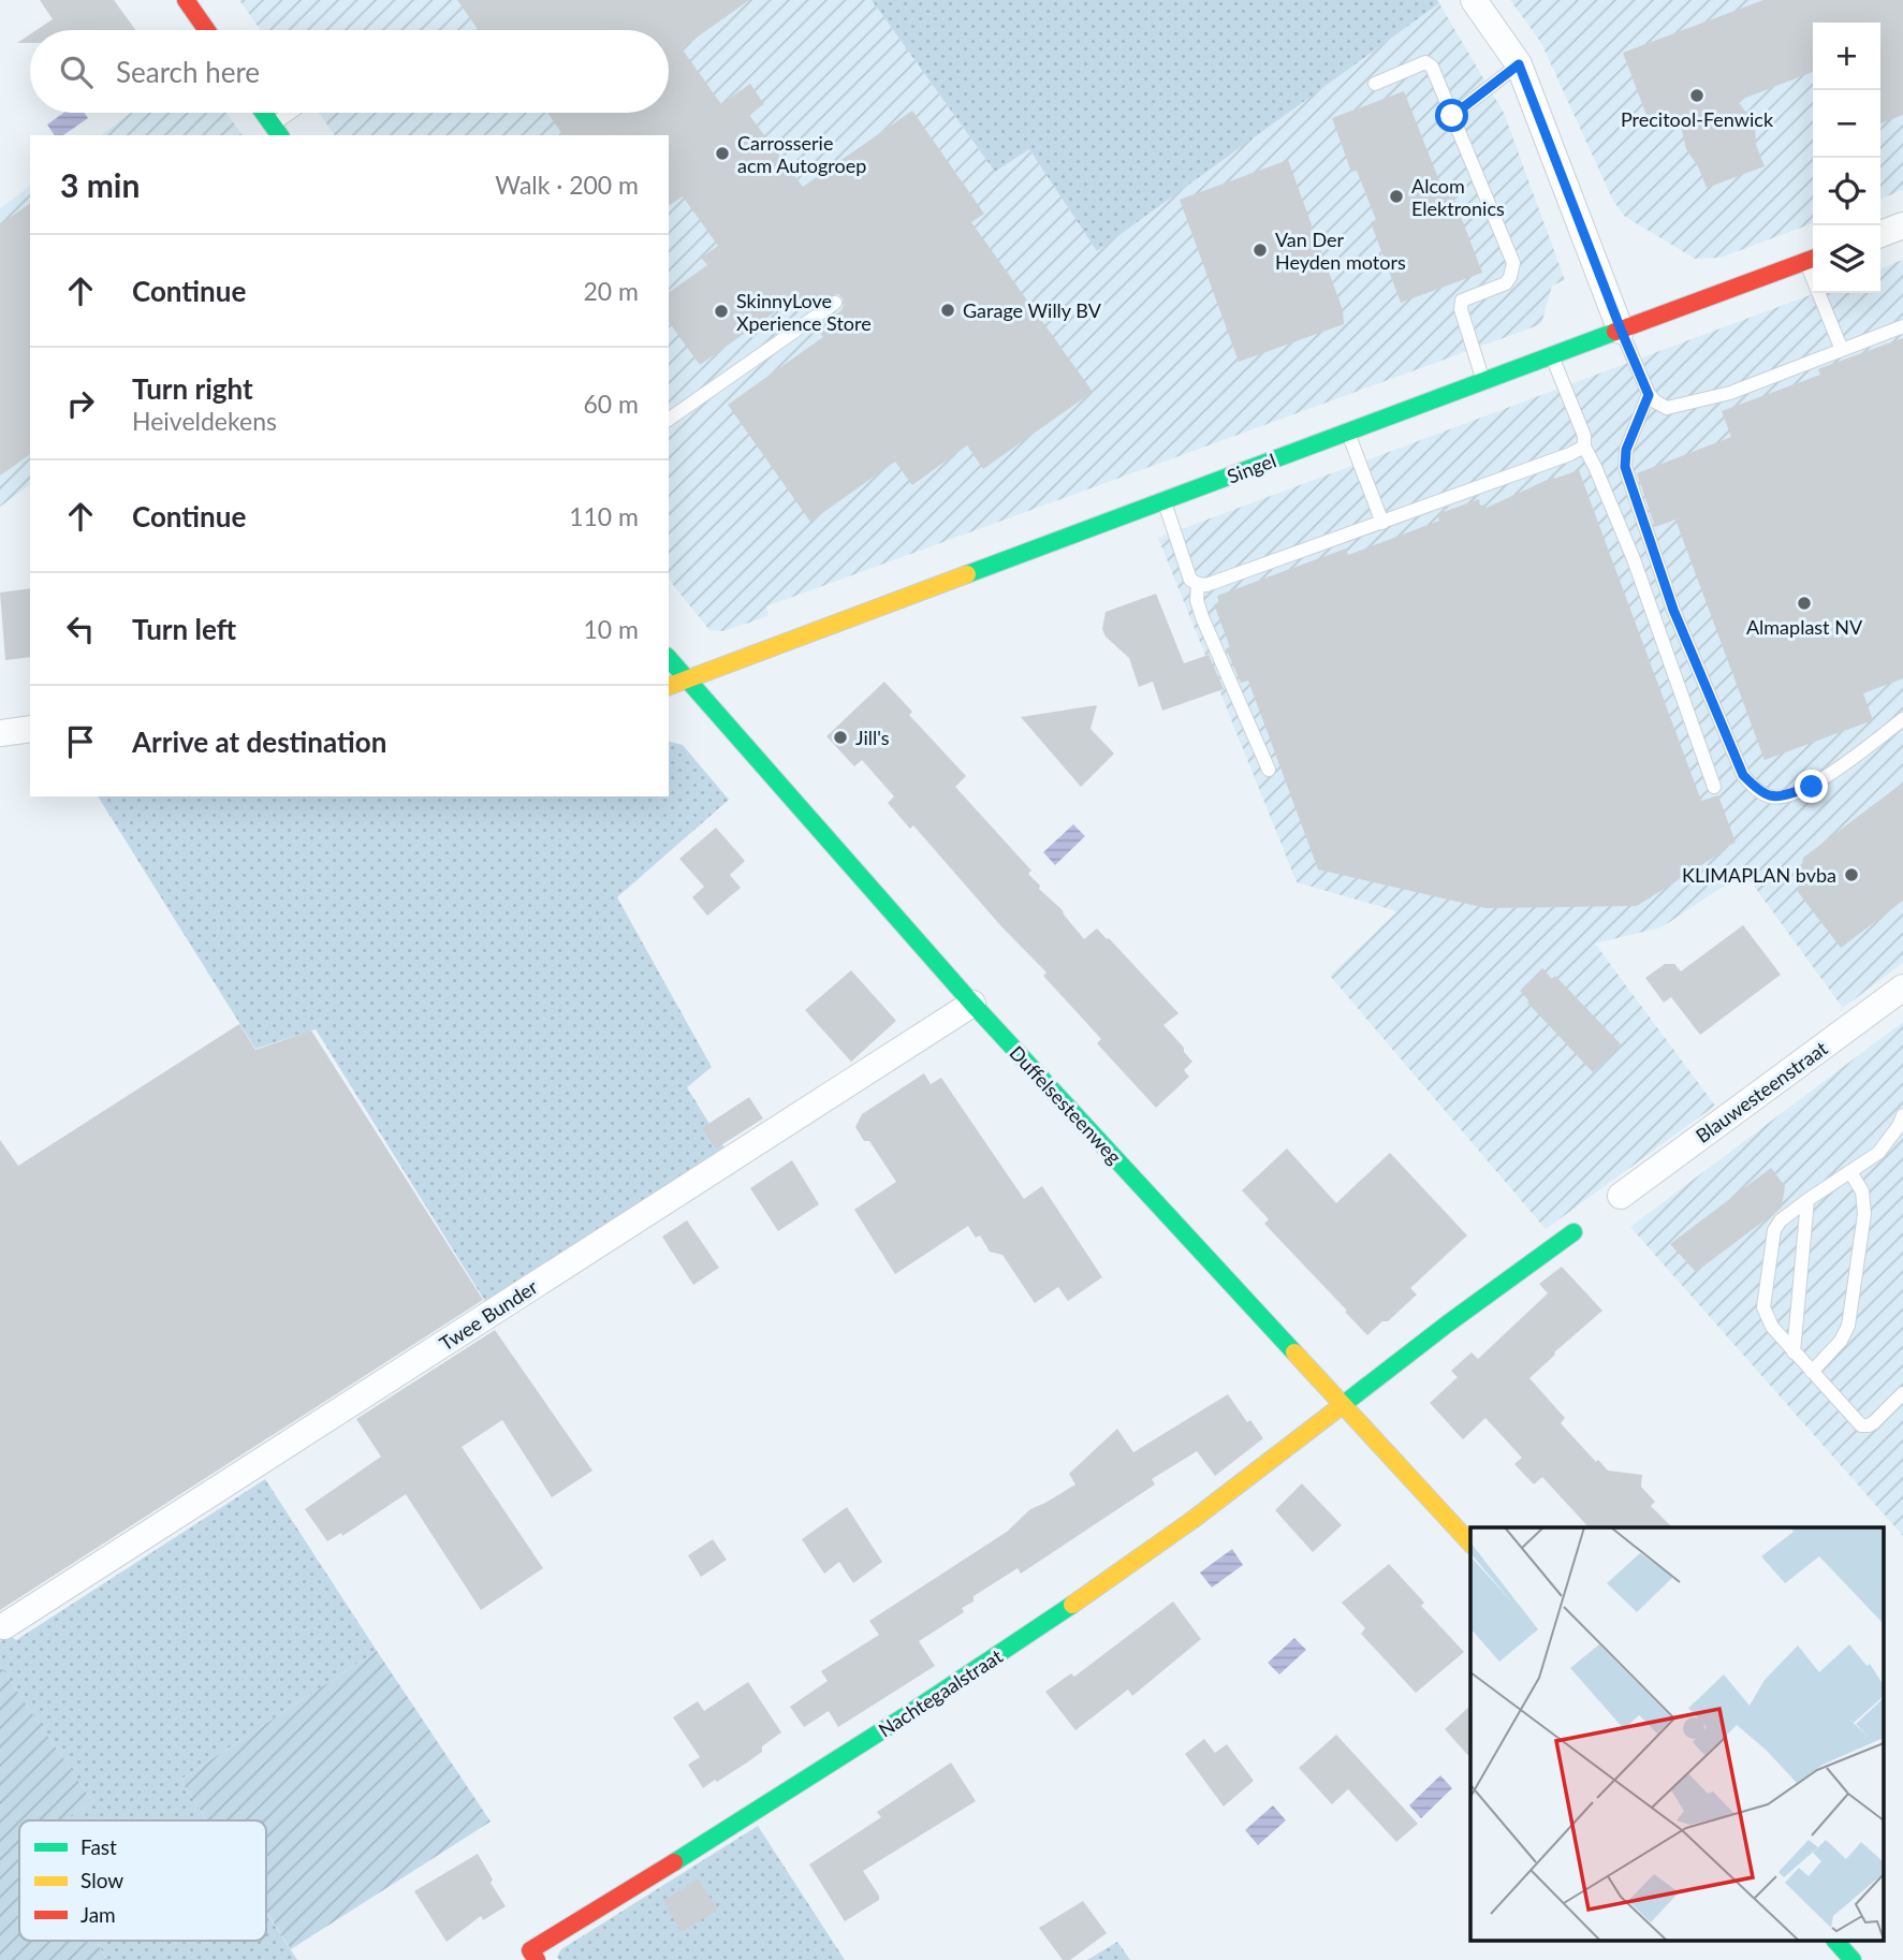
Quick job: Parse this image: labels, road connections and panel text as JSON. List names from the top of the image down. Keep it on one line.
{"streets":{"street":["Singel","Blauwesteenstraat","Duffelsesteenweg","Twee Bunder","Nachtegaalstraat"]},"crossings":[["Singel","Duffelsesteenweg"],["Duffelsesteenweg","Twee Bunder"],["Duffelsesteenweg","Nachtegaalstraat"]],"places":["Precitool-Fenwick","Carrosserie acm Autogroep","Alcom Elektronics","Van Der Heyden motors","Garage Willy BV","SkinnyLove Xperience Store","Almaplast NV","Jill's","KLIMAPLAN bvba"],"legend":["Fast","Slow","Jam"],"page":{"map_buttons":["+","−"],"search":"Search here","heading":["3 min","Walk · 200 m"],"list":[["Continue","20 m"],["Turn right","Heiveldekens","60 m"],["Continue","110 m"],["Turn left","10 m"],"Arrive at destination"]}}
